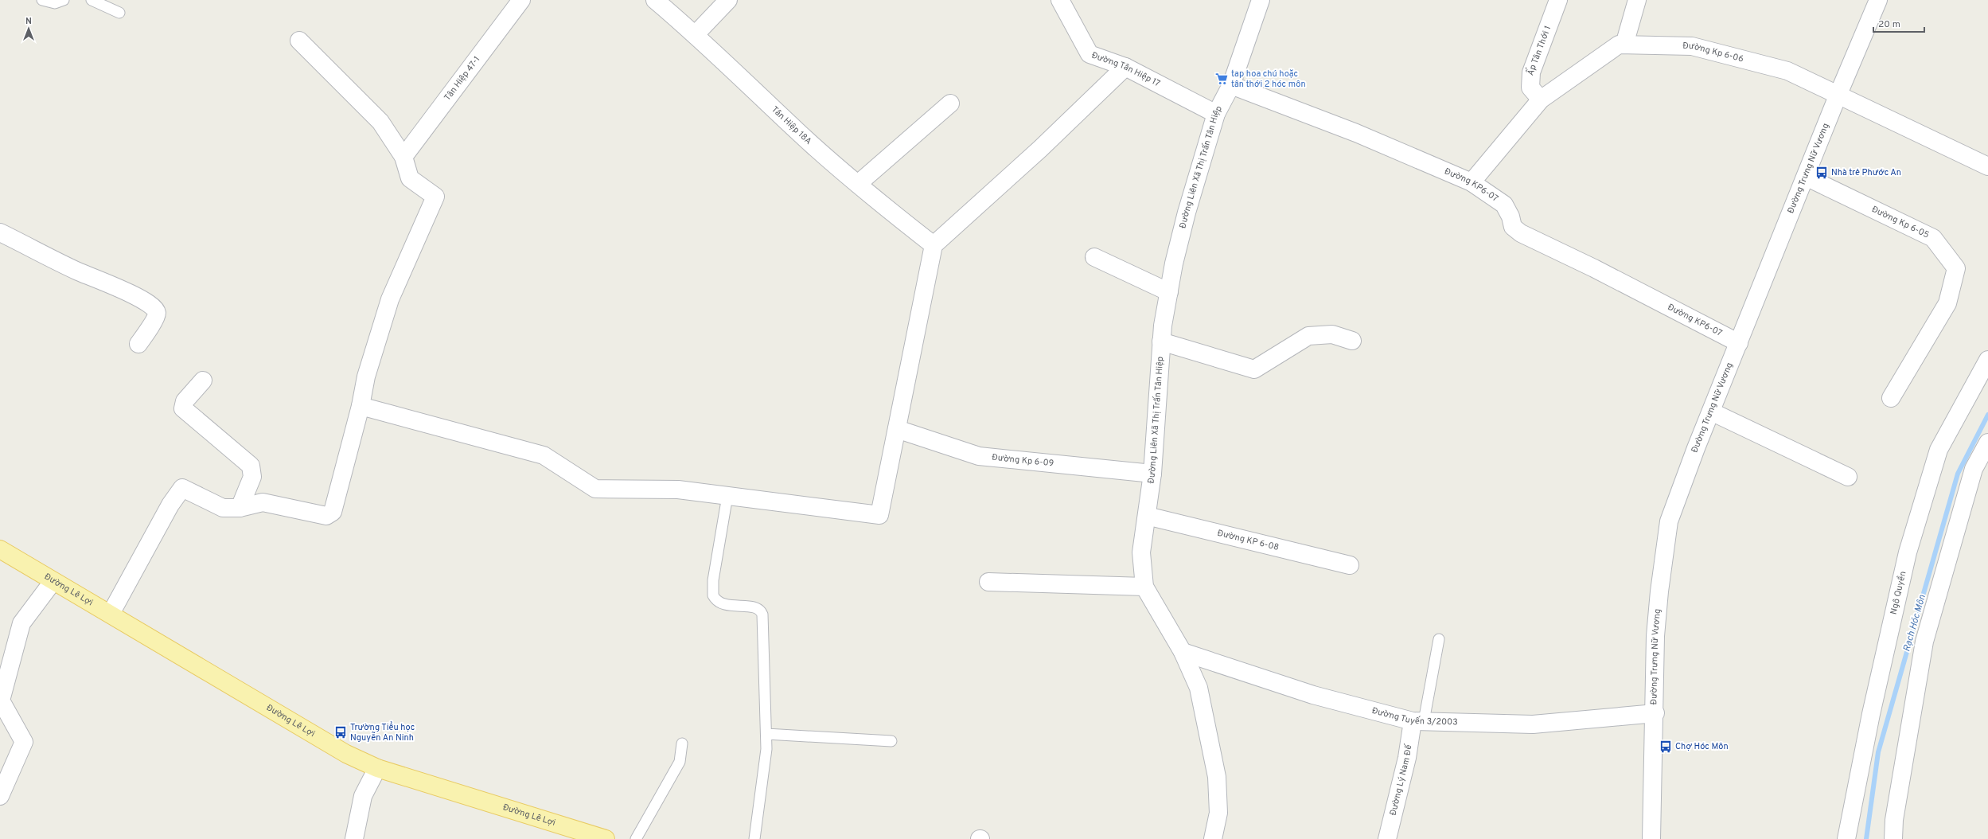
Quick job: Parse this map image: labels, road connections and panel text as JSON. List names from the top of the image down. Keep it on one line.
{"streets":{"main road":["Đường Lê Lợi"],"street":["Ấp Tân Thới 1","Đường Kp 6-06","Đường Tân Hiệp 17","Tân Hiệp 47-1","Tân Hiệp 18A","Đường Liên Xã Thị Trấn Tân Hiệp","Đường Trưng Nữ Vương","Đường KP6-07","Đường Kp 6-05","Đường Kp 6-09","Đường KP 6-08","Ngô Quyền","Đường Tuyến 3/2003","Đường Lý Nam Đế"]},"crossings":[["Ấp Tân Thới 1","Đường Kp 6-06"],["Đường Kp 6-06","Đường Trưng Nữ Vương"],["Đường Kp 6-06","Đường KP6-07"],["Đường Tân Hiệp 17","Đường Liên Xã Thị Trấn Tân Hiệp"],["Đường Liên Xã Thị Trấn Tân Hiệp","Đường KP6-07"],["Đường Liên Xã Thị Trấn Tân Hiệp","Đường Kp 6-09"],["Đường Liên Xã Thị Trấn Tân Hiệp","Đường KP 6-08"],["Đường Liên Xã Thị Trấn Tân Hiệp","Đường Tuyến 3/2003"],["Đường Trưng Nữ Vương","Đường KP6-07"],["Đường Trưng Nữ Vương","Đường Kp 6-05"],["Đường Trưng Nữ Vương","Đường Tuyến 3/2003"],["Đường Tuyến 3/2003","Đường Lý Nam Đế"]],"water":["Rạch Hóc Môn"],"places":{"supermarket":["tap hoa chú hoặc tân thới 2 hóc môn"],"bus stop":["Nhà trẻ Phước An","Trường Tiểu học Nguyễn An Ninh","Chợ Hóc Môn"]},"scale_bar":"20 m","north":"top"}
